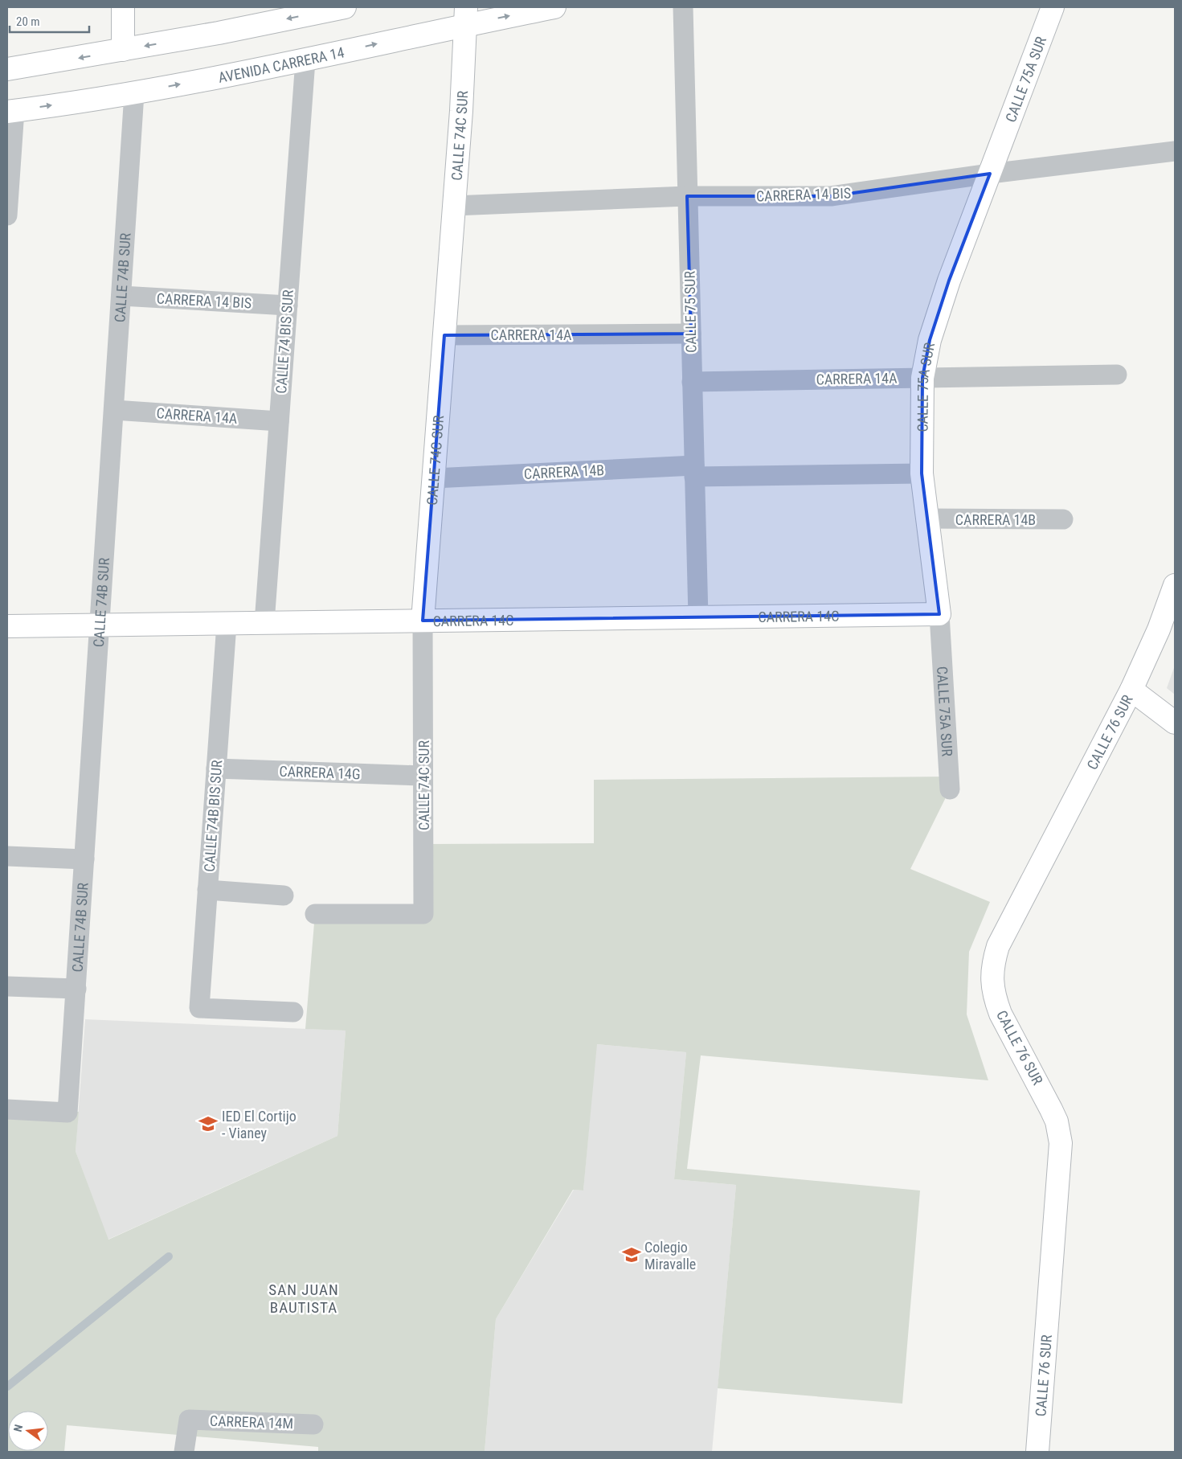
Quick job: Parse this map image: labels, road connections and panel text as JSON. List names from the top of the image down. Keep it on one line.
{"streets":{"street":["AVENIDA CARRERA 14","CALLE 75A SUR","CALLE 74C SUR","CARRERA 14 BIS","CALLE 74B SUR","CALLE 75 SUR","CARRERA 14A","CALLE 74 BIS SUR","CARRERA 14B","CARRERA 14C","CALLE 76 SUR","CARRERA 14G","CALLE 74B BIS SUR","CARRERA 14M"]},"crossings":[["AVENIDA CARRERA 14","CALLE 74C SUR"],["AVENIDA CARRERA 14","CALLE 74B SUR"],["AVENIDA CARRERA 14","CALLE 74 BIS SUR"],["CALLE 75A SUR","CARRERA 14 BIS"],["CALLE 75A SUR","CARRERA 14A"],["CALLE 75A SUR","CARRERA 14B"],["CALLE 75A SUR","CARRERA 14C"],["CALLE 74C SUR","CARRERA 14 BIS"],["CALLE 74C SUR","CARRERA 14A"],["CALLE 74C SUR","CARRERA 14B"],["CALLE 74C SUR","CARRERA 14C"],["CALLE 74C SUR","CARRERA 14G"],["CARRERA 14 BIS","CALLE 74B SUR"],["CARRERA 14 BIS","CALLE 75 SUR"],["CARRERA 14 BIS","CALLE 74 BIS SUR"],["CALLE 74B SUR","CARRERA 14A"],["CALLE 74B SUR","CARRERA 14C"],["CALLE 75 SUR","CARRERA 14A"],["CALLE 75 SUR","CARRERA 14B"],["CALLE 75 SUR","CARRERA 14C"],["CARRERA 14A","CALLE 74 BIS SUR"],["CALLE 74 BIS SUR","CARRERA 14C"],["CARRERA 14C","CALLE 74B BIS SUR"],["CARRERA 14G","CALLE 74B BIS SUR"]],"districts":["SAN JUAN BAUTISTA"],"places":{"school or university":["IED El Cortijo - Vianey","Colegio Miravalle"]},"scale_bar":"20 m","north":"left"}
